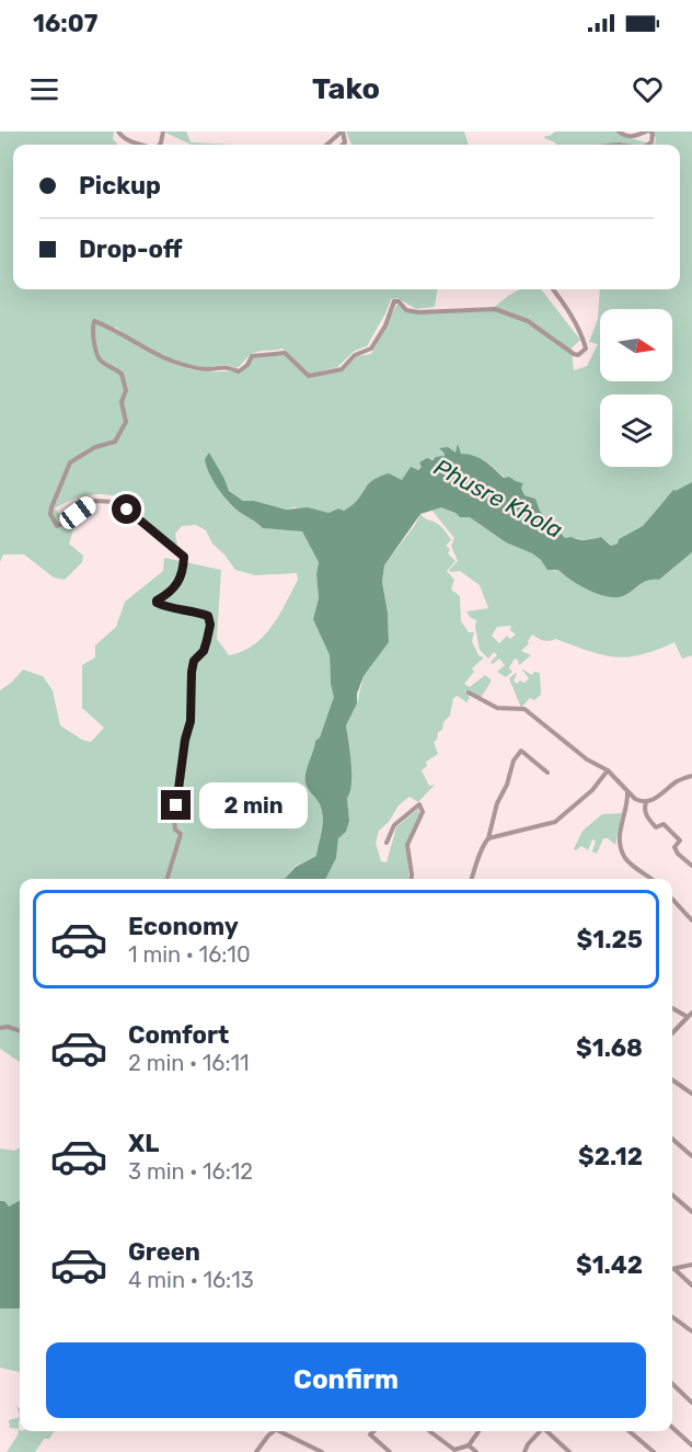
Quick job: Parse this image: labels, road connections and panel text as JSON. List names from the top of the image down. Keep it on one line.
{"water":["Phusre Khola"],"north":"right","page":{"status":"16:07","header":"Tako","banner":["Pickup","Drop-off"],"bubble":"2 min","list":[{"name":"Economy","note":"1 min · 16:10","value":"$1.25"},{"name":"Comfort","note":"2 min · 16:11","value":"$1.68"},{"name":"XL","note":"3 min · 16:12","value":"$2.12"},{"name":"Green","note":"4 min · 16:13","value":"$1.42"}],"buttons":"Confirm"}}
